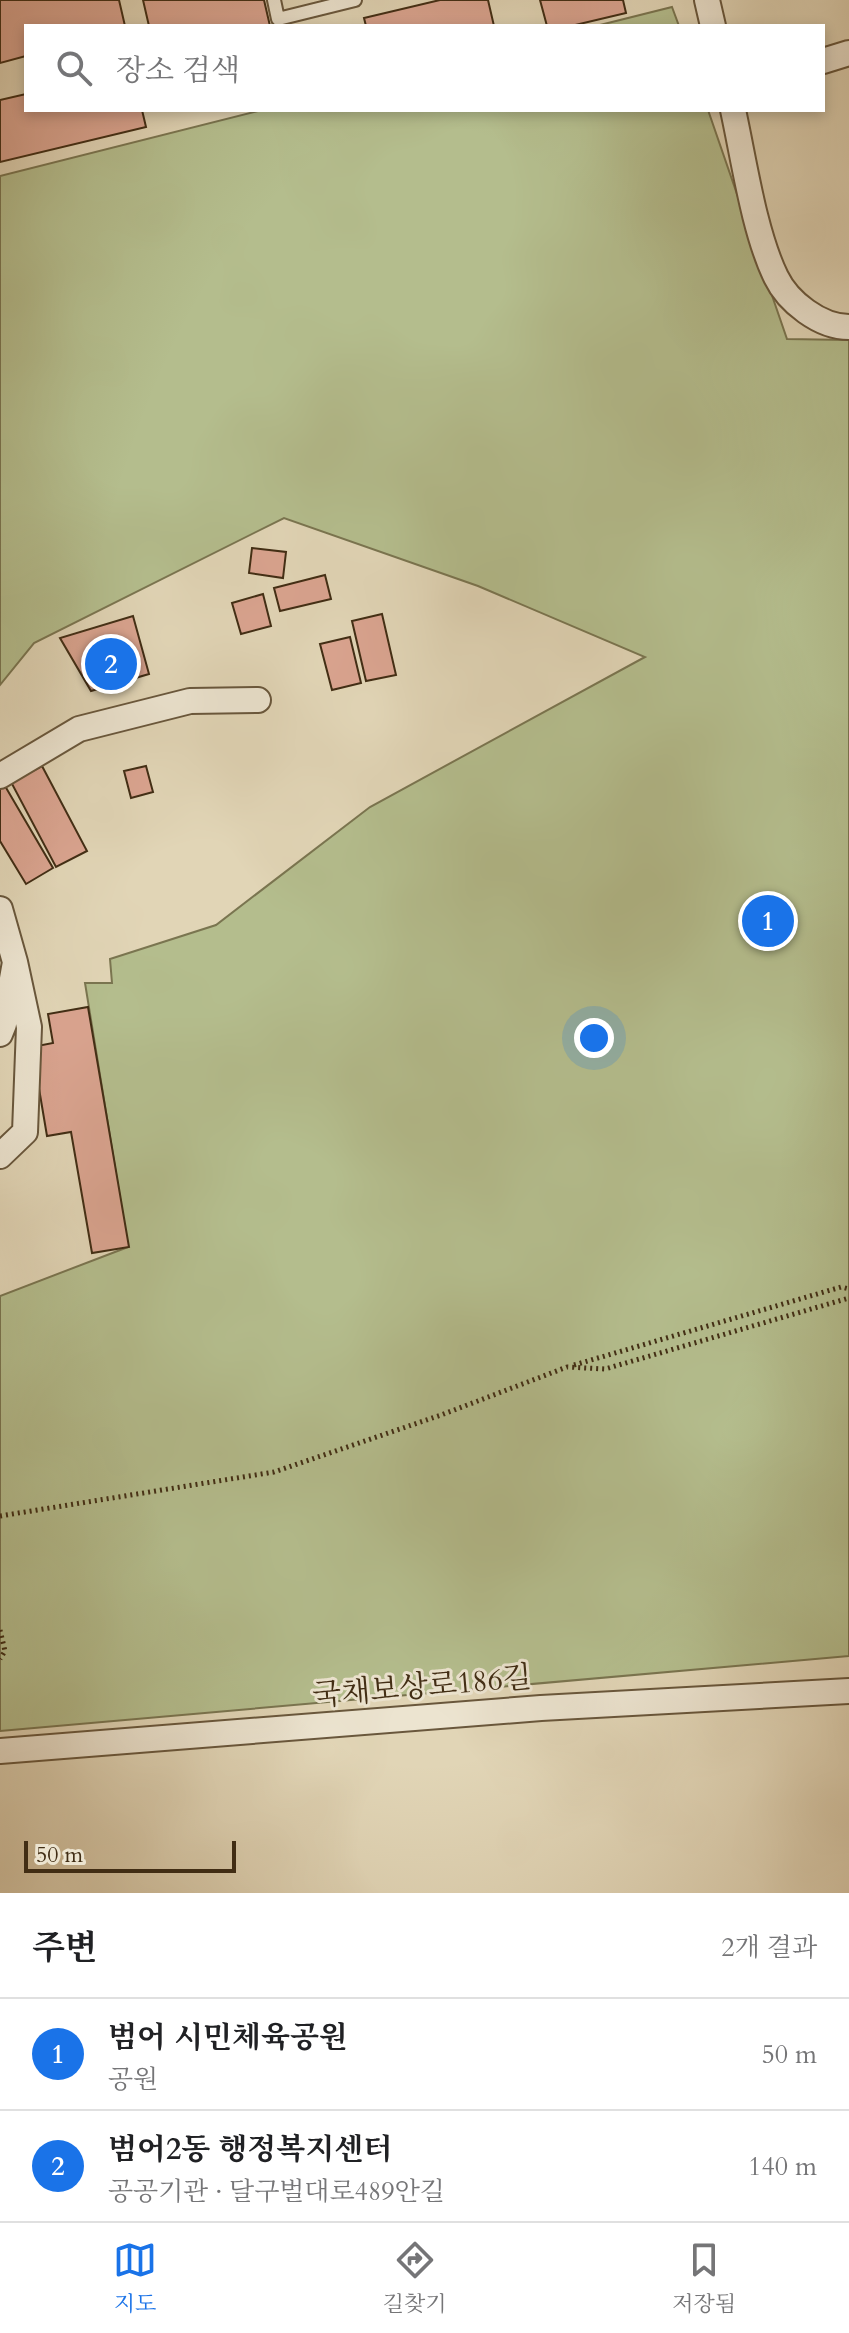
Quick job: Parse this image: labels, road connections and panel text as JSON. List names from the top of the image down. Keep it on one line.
{"streets":{"street":["국채보상로186길"]},"scale_bar":"50 m","page":{"search":"장소 검색","pins":["2","1"],"scale":"50 m","heading":["주변","2개 결과"],"list":[{"mark":"1","name":"범어 시민체육공원","note":"공원","value":"50 m"},{"mark":"2","name":"범어2동 행정복지센터","note":"공공기관 · 달구벌대로489안길","value":"140 m"}],"nav":["지도","길찾기","저장됨"]}}
